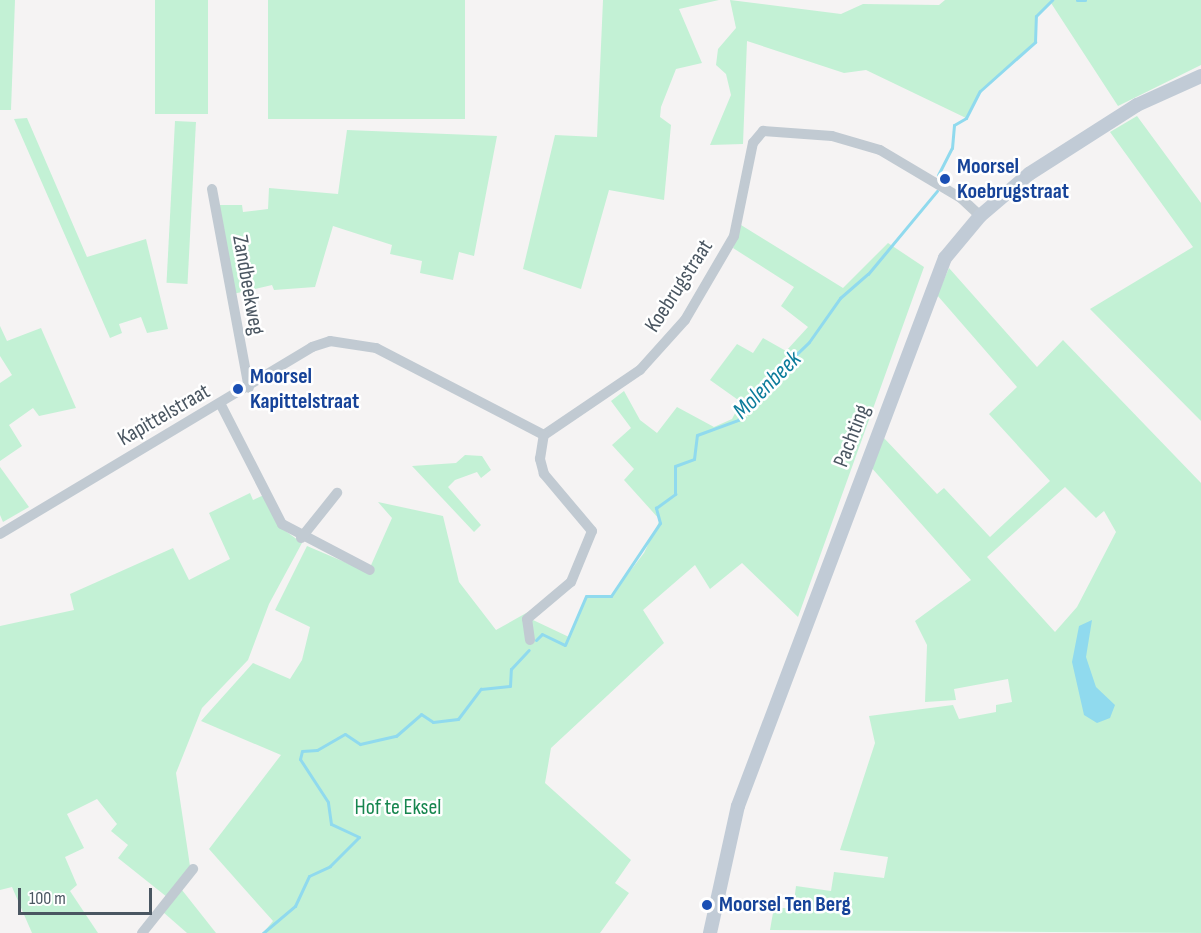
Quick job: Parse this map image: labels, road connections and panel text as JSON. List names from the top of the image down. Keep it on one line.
{"streets":{"main road":["Pachting"],"street":["Zandbeekweg","Koebrugstraat","Kapittelstraat"]},"crossings":[["Zandbeekweg","Kapittelstraat"],["Koebrugstraat","Kapittelstraat"],["Koebrugstraat","Pachting"]],"water":["Molenbeek"],"parks":["Hof te Eksel"],"places":["Moorsel Koebrugstraat","Moorsel Kapittelstraat","Moorsel Ten Berg"],"scale_bar":"100 m"}
